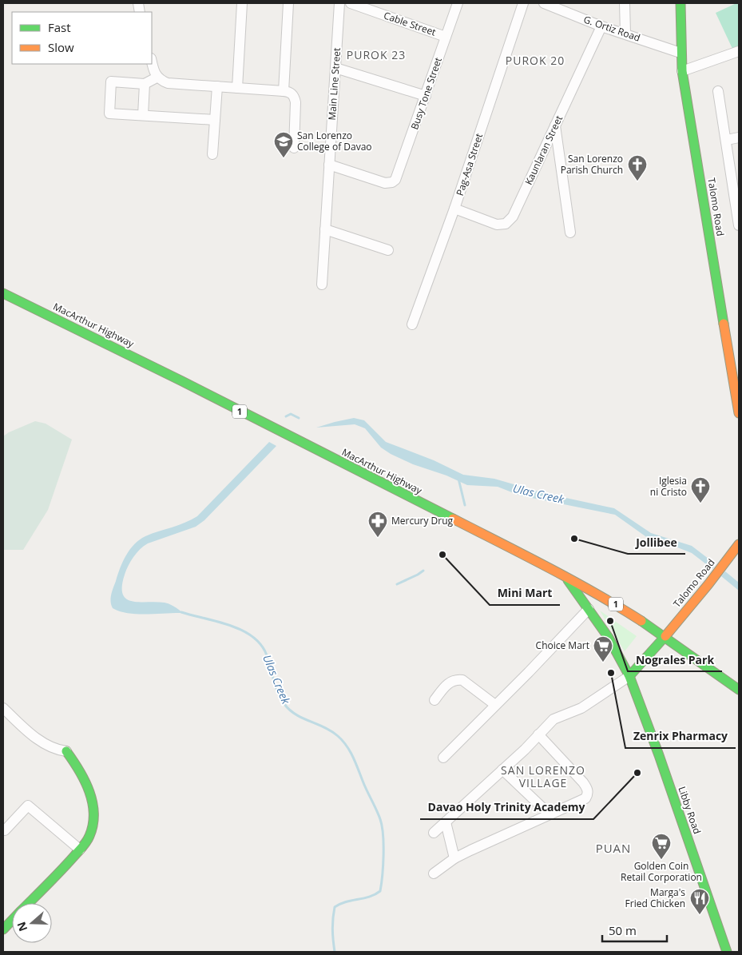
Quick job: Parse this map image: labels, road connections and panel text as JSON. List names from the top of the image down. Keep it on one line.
{"streets":{"main road":["Talomo Road","MacArthur Highway","1","Libby Road"],"street":["Cable Street","G. Ortiz Road","Main Line Street","Busy Tone Street","Kaunlaran Street","Pag-Asa Street"]},"crossings":[["Cable Street","Busy Tone Street"],["G. Ortiz Road","Kaunlaran Street"],["G. Ortiz Road","Talomo Road"],["Main Line Street","Busy Tone Street"],["Kaunlaran Street","Pag-Asa Street"],["Talomo Road","MacArthur Highway"],["MacArthur Highway","Libby Road"]],"districts":["PUROK 23","PUROK 20","SAN LORENZO VILLAGE","PUAN"],"water":["Ulas Creek"],"places":{"school or university":["San Lorenzo College of Davao"],"church":["San Lorenzo Parish Church","Iglesia ni Cristo"],"pharmacy":["Mercury Drug"],"other":["Jollibee","Mini Mart","Nograles Park","Zenrix Pharmacy","Davao Holy Trinity Academy"],"supermarket":["Choice Mart","Golden Coin Retail Corporation"],"restaurant":["Marga's Fried Chicken"]},"legend":["Fast","Slow"],"scale_bar":"50 m","north":"left"}
